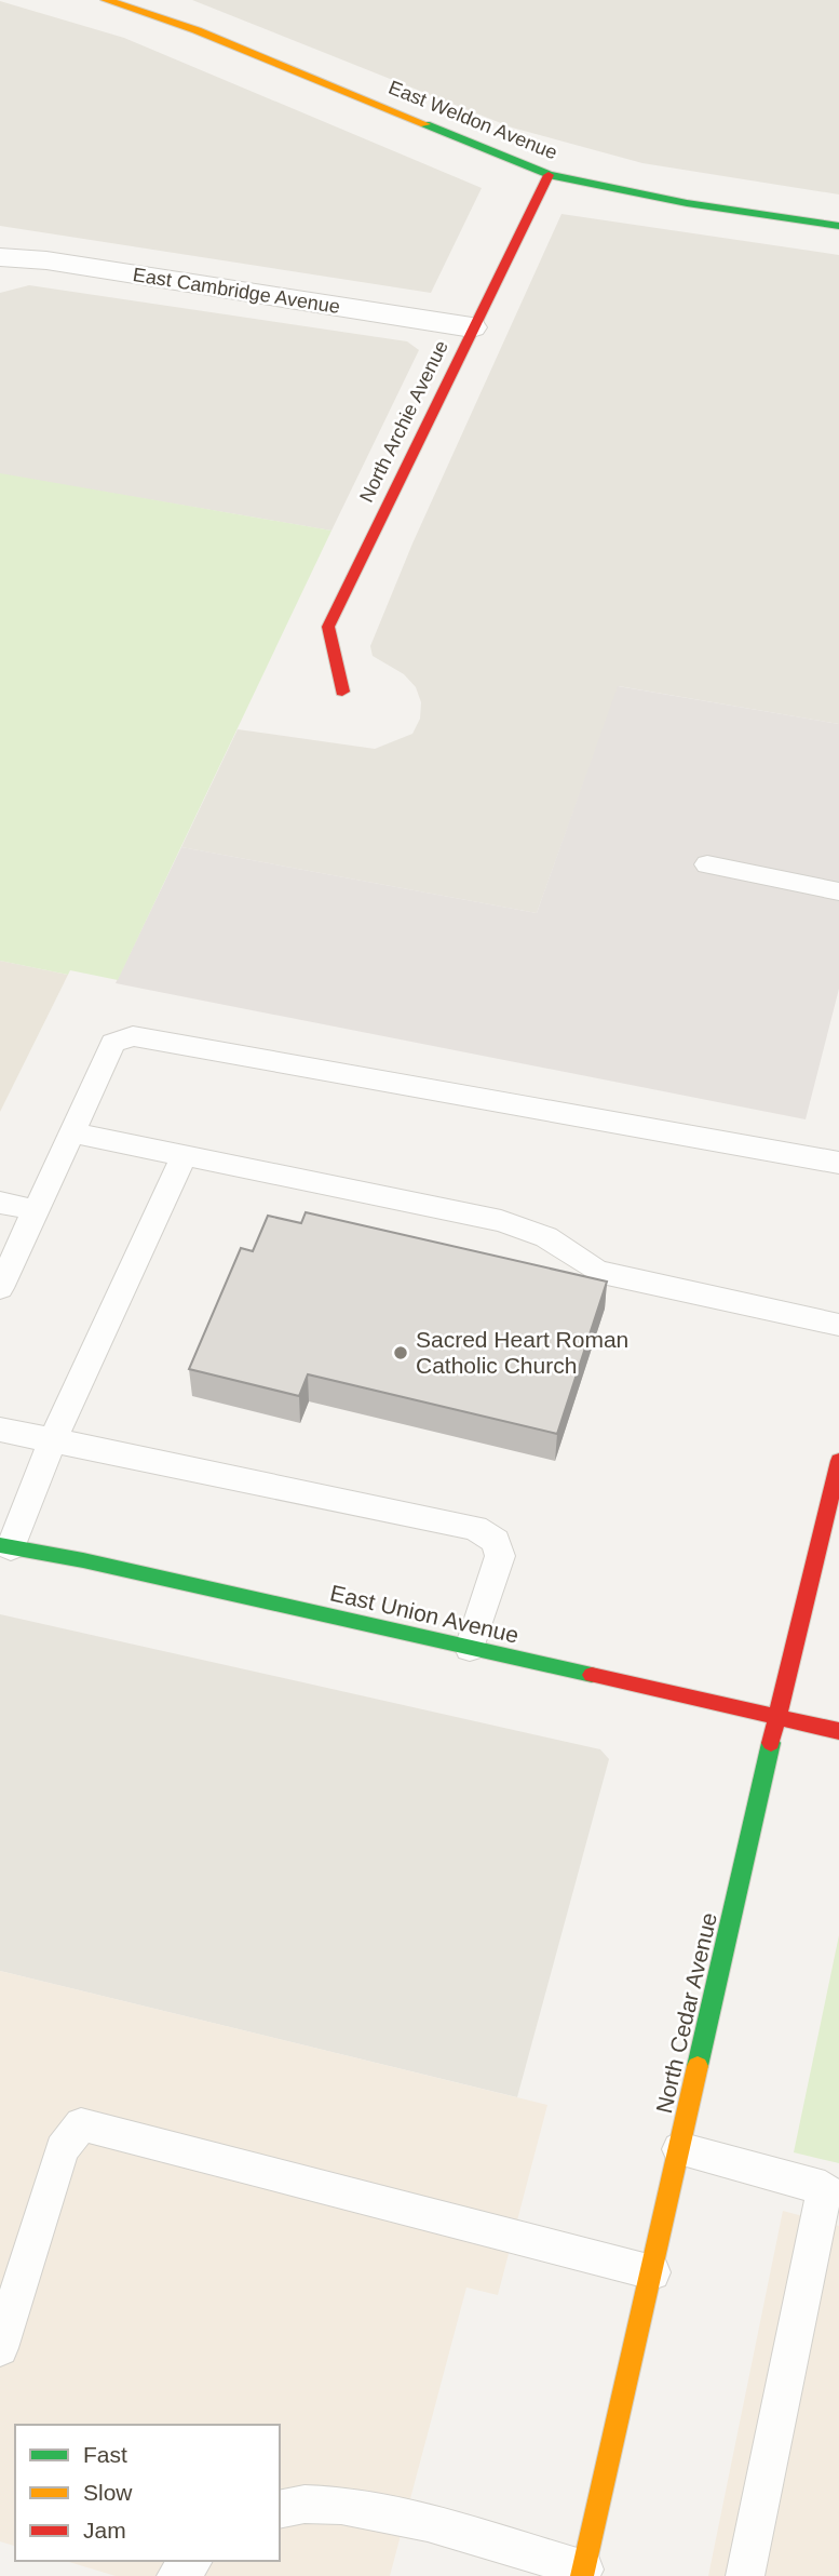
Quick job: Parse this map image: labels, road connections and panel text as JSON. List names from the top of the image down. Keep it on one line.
{"streets":{"street":["East Weldon Avenue","East Cambridge Avenue","North Archie Avenue","East Union Avenue","North Cedar Avenue"]},"crossings":[["East Weldon Avenue","North Archie Avenue"],["East Cambridge Avenue","North Archie Avenue"],["East Union Avenue","North Cedar Avenue"]],"places":["Sacred Heart Roman Catholic Church"],"legend":["Fast","Slow","Jam"]}
